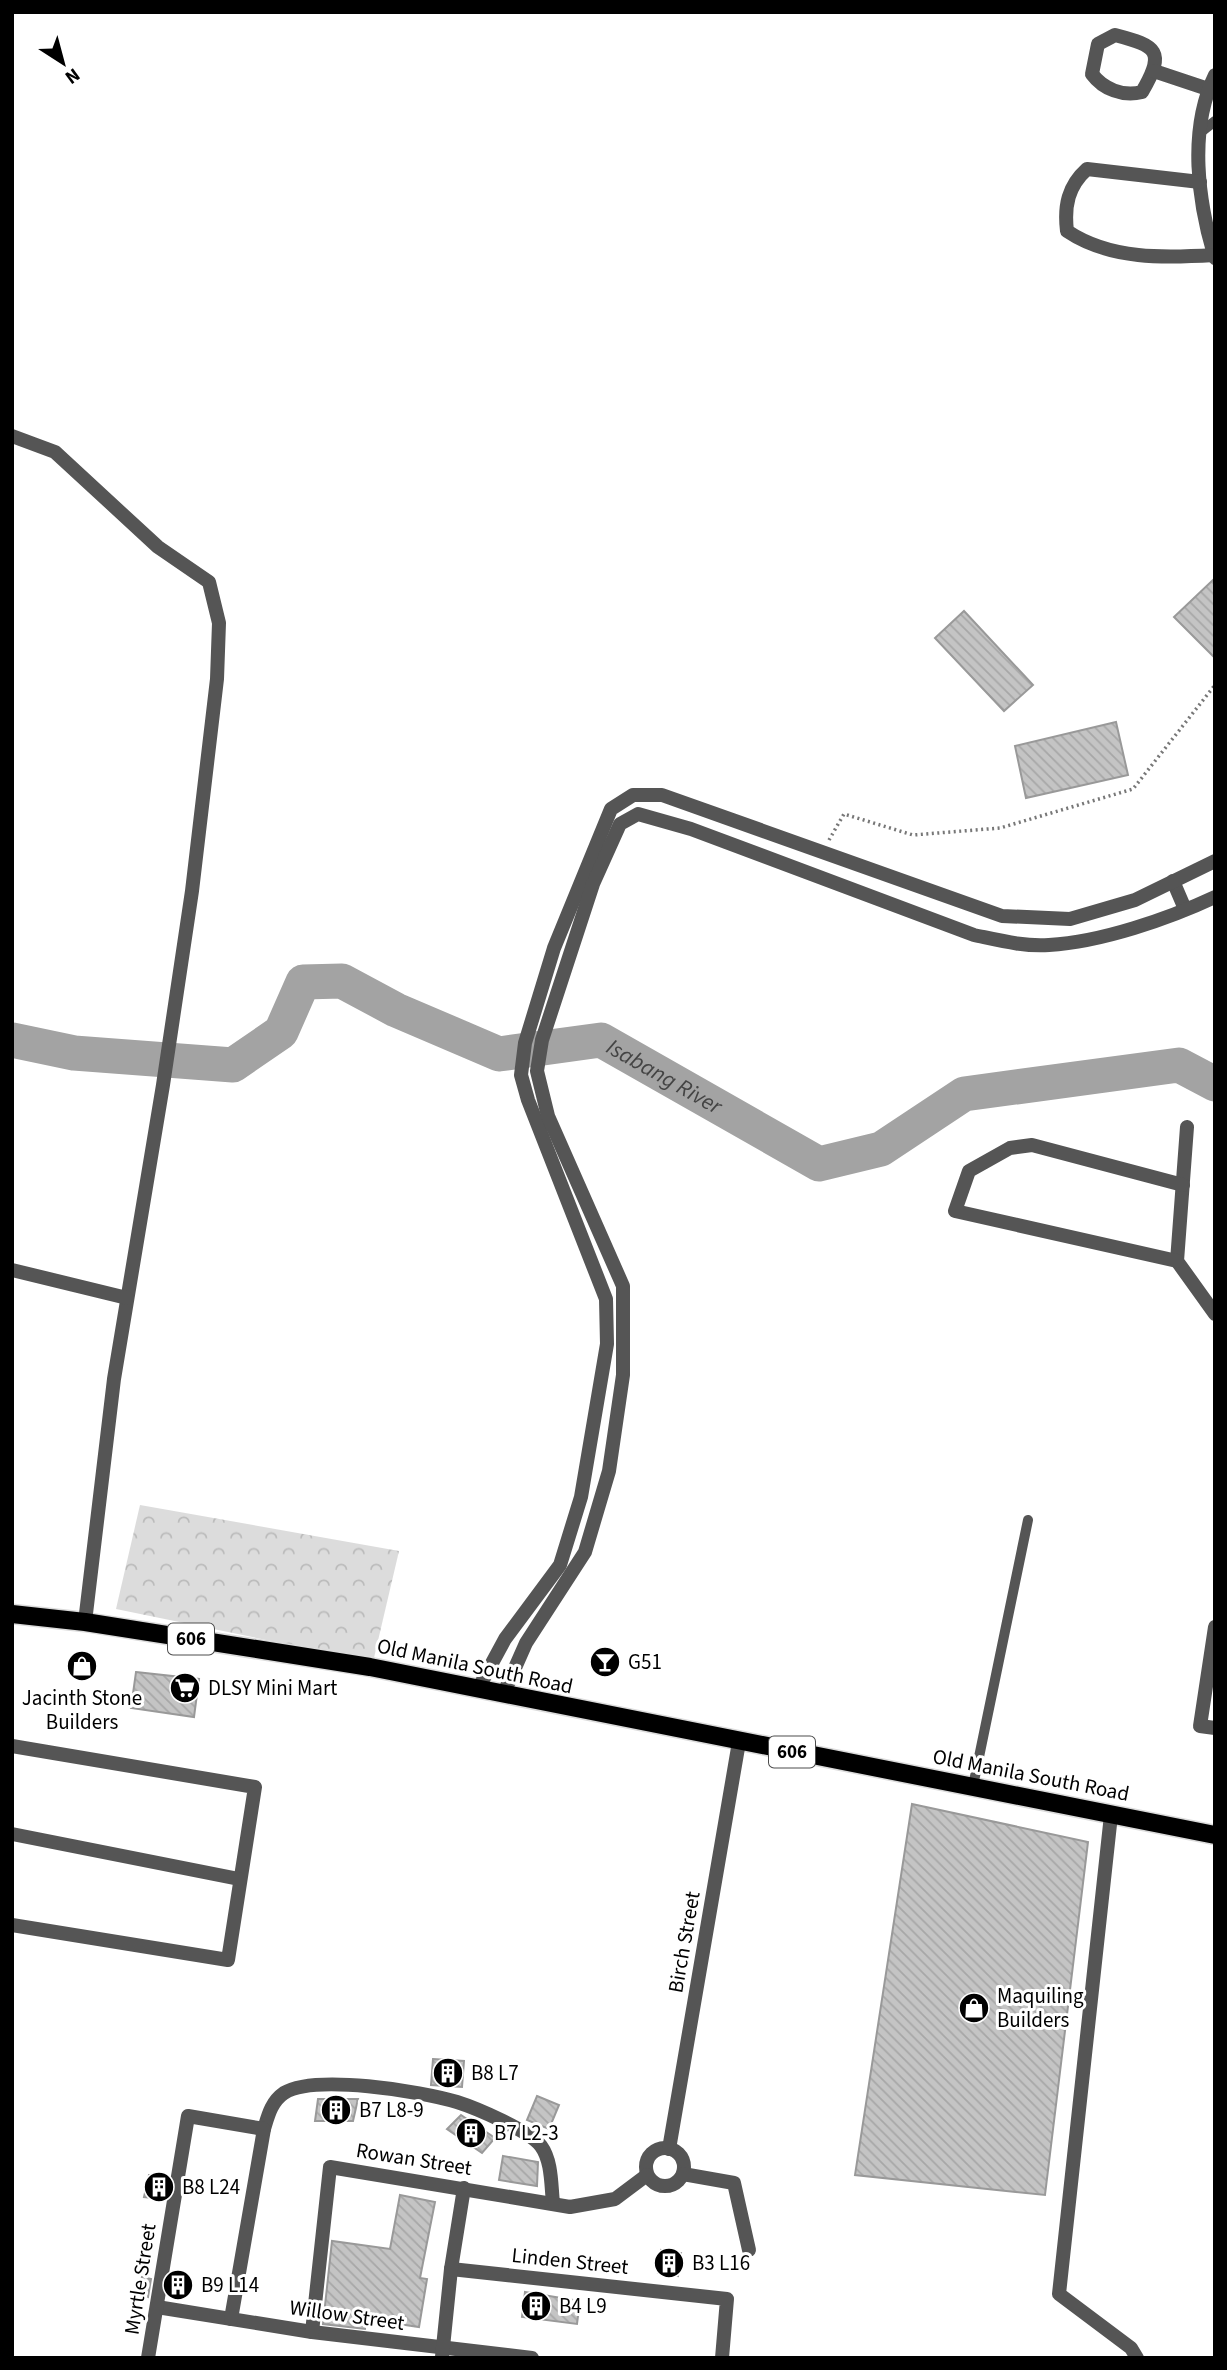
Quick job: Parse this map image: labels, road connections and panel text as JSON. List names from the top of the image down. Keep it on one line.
{"streets":{"main road":["606","Old Manila South Road"],"street":["Birch Street","Rowan Street","Linden Street","Myrtle Street","Willow Street"]},"crossings":[["Old Manila South Road","Birch Street"],["Birch Street","Rowan Street"],["Rowan Street","Willow Street"],["Myrtle Street","Willow Street"]],"water":["Isabang River"],"places":{"bar":["G51"],"shop":["Jacinth Stone Builders","Maquiling Builders"],"supermarket":["DLSY Mini Mart"],"building":["B8 L7","B7 L8-9","B7 L2-3","B8 L24","B3 L16","B9 L14","B4 L9"]},"north":"bottom right"}
